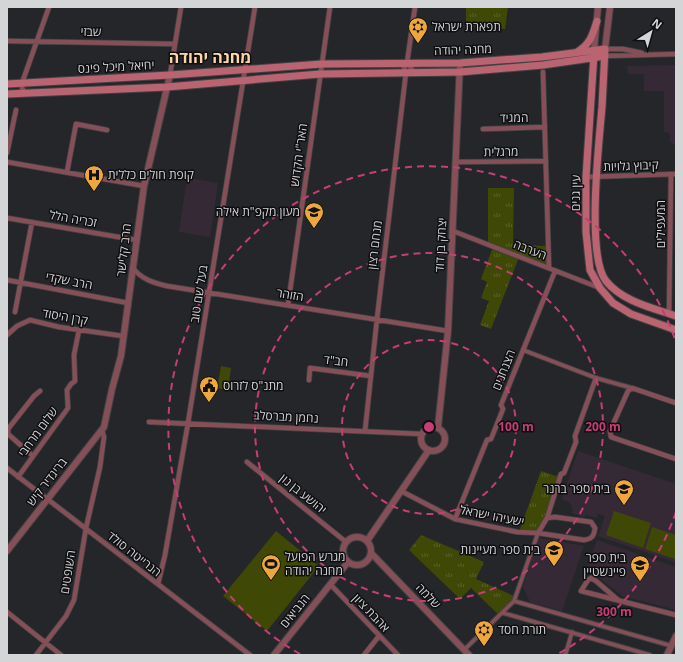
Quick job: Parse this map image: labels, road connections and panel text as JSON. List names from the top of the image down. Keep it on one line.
{"streets":{"main road":["מחנה יהודה","יחיאל מיכל פינס","עין גנים"],"street":["שבזי","המגיד","מרגלית","האר\"י הקדוש","קיבוץ גלויות","זכריה הלל","המעפילים","מנחם רצון","יצחק בן דוד","הרב קלישר","הערבה","הרב שקדי","בעל שם טוב","הזוהר","קרן היסוד","חב\"ד","הצנחנים","נחמן מברסלב","שלום מרחבי","בריגדיר קיש","יהושע בן נון","ישעיהו ישראל","הנרייטה סולד","השופטים","שלמה","הנביאים","אהבת ציון"]},"crossings":[["מחנה יהודה","יחיאל מיכל פינס"],["מחנה יהודה","האר\"י הקדוש"],["מחנה יהודה","עין גנים"],["מחנה יהודה","מנחם רצון"],["מחנה יהודה","יצחק בן דוד"],["יחיאל מיכל פינס","האר\"י הקדוש"],["יחיאל מיכל פינס","הרב קלישר"],["יחיאל מיכל פינס","בעל שם טוב"],["מרגלית","יצחק בן דוד"],["האר\"י הקדוש","הזוהר"],["קיבוץ גלויות","עין גנים"],["קיבוץ גלויות","המעפילים"],["עין גנים","המעפילים"],["עין גנים","הערבה"],["זכריה הלל","הרב קלישר"],["מנחם רצון","הזוהר"],["מנחם רצון","חב\"ד"],["מנחם רצון","נחמן מברסלב"],["יצחק בן דוד","הערבה"],["יצחק בן דוד","הזוהר"],["יצחק בן דוד","נחמן מברסלב"],["הרב קלישר","הרב שקדי"],["הרב קלישר","הזוהר"],["הרב קלישר","קרן היסוד"],["הרב קלישר","בריגדיר קיש"],["הרב קלישר","השופטים"],["הערבה","הצנחנים"],["בעל שם טוב","הזוהר"],["בעל שם טוב","נחמן מברסלב"],["בעל שם טוב","הנרייטה סולד"],["קרן היסוד","שלום מרחבי"],["הצנחנים","ישעיהו ישראל"],["שלום מרחבי","הנרייטה סולד"],["בריגדיר קיש","הנרייטה סולד"],["בריגדיר קיש","השופטים"],["יהושע בן נון","שלמה"],["יהושע בן נון","הנביאים"],["הנרייטה סולד","השופטים"],["שלמה","הנביאים"],["הנביאים","אהבת ציון"]],"districts":["מחנה יהודה"],"places":{"synagogue":["תפארת ישראל","תורת חסד"],"hospital":["קופת חולים כללית"],"school or university":["מעון מקפ\"ת אילה","בית ספר ברנר","בית ספר מעיינות","בית ספר פיינשטיין"],"public building":["מתנ\"ס לזרוס"],"sports":["מגרש הפועל מחנה יהודה"]},"north":"top right","rings":["100 m","200 m","300 m"]}
